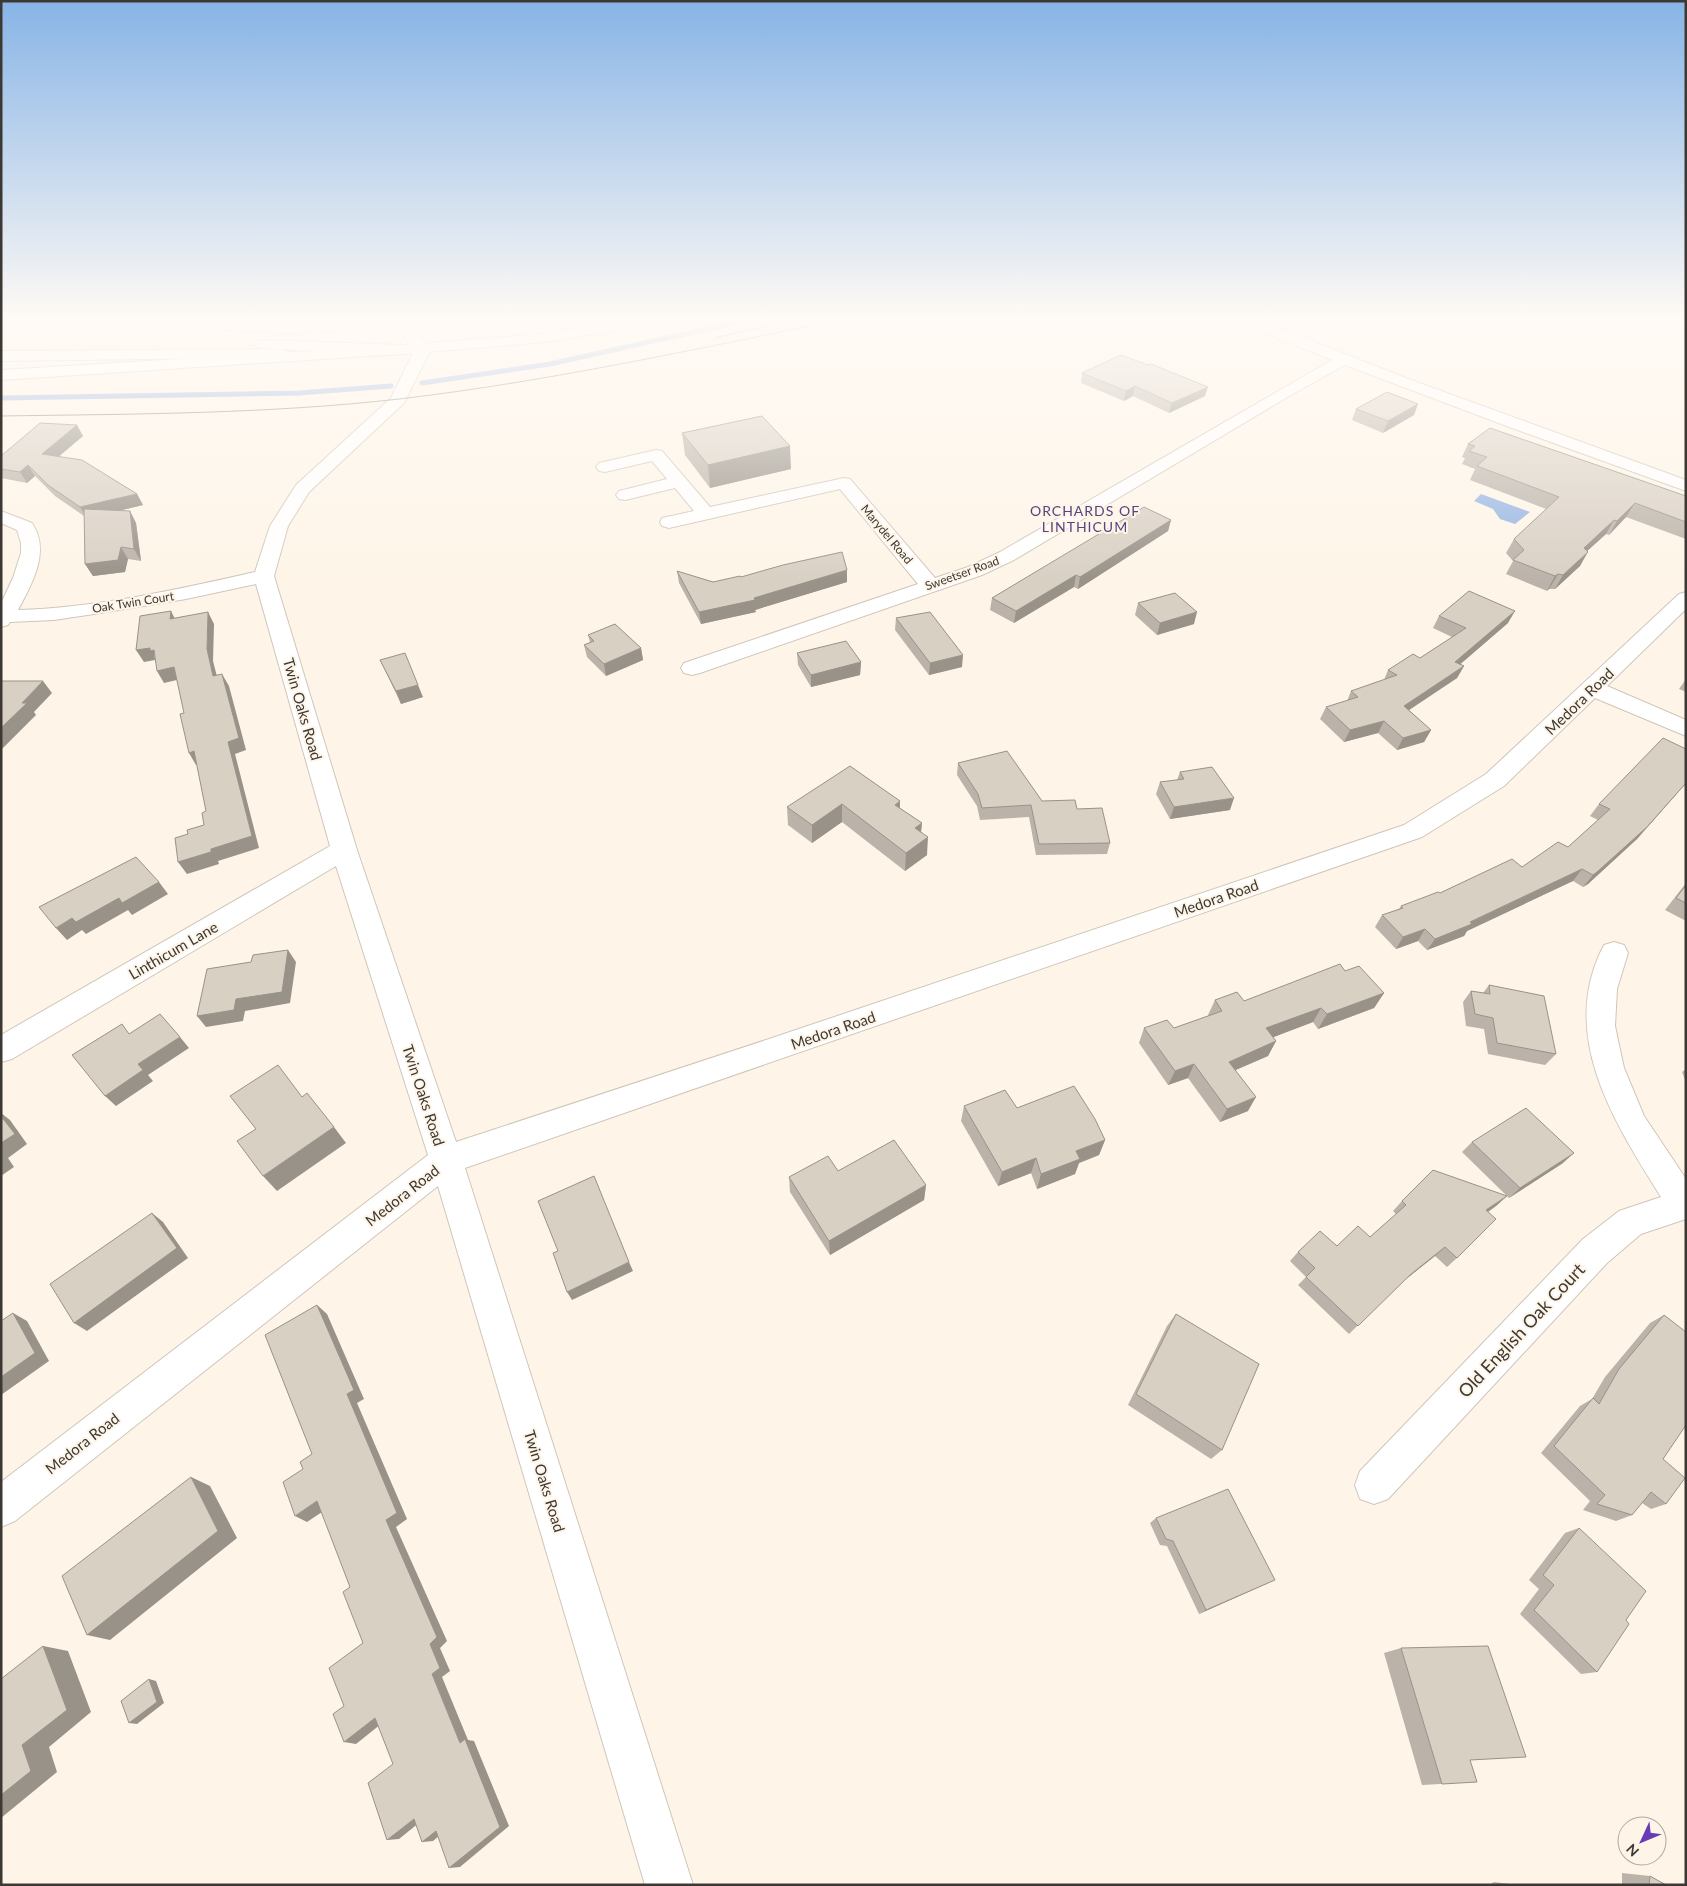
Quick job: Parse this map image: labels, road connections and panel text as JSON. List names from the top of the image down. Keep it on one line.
{"streets":{"main road":["Marydel Road","Sweetser Road","Oak Twin Court","Medora Road","Twin Oaks Road","Linthicum Lane","Old English Oak Court"]},"crossings":[["Marydel Road","Sweetser Road"],["Oak Twin Court","Twin Oaks Road"],["Medora Road","Twin Oaks Road"],["Twin Oaks Road","Linthicum Lane"]],"districts":["ORCHARDS OF LINTHICUM"],"north":"bottom left"}
